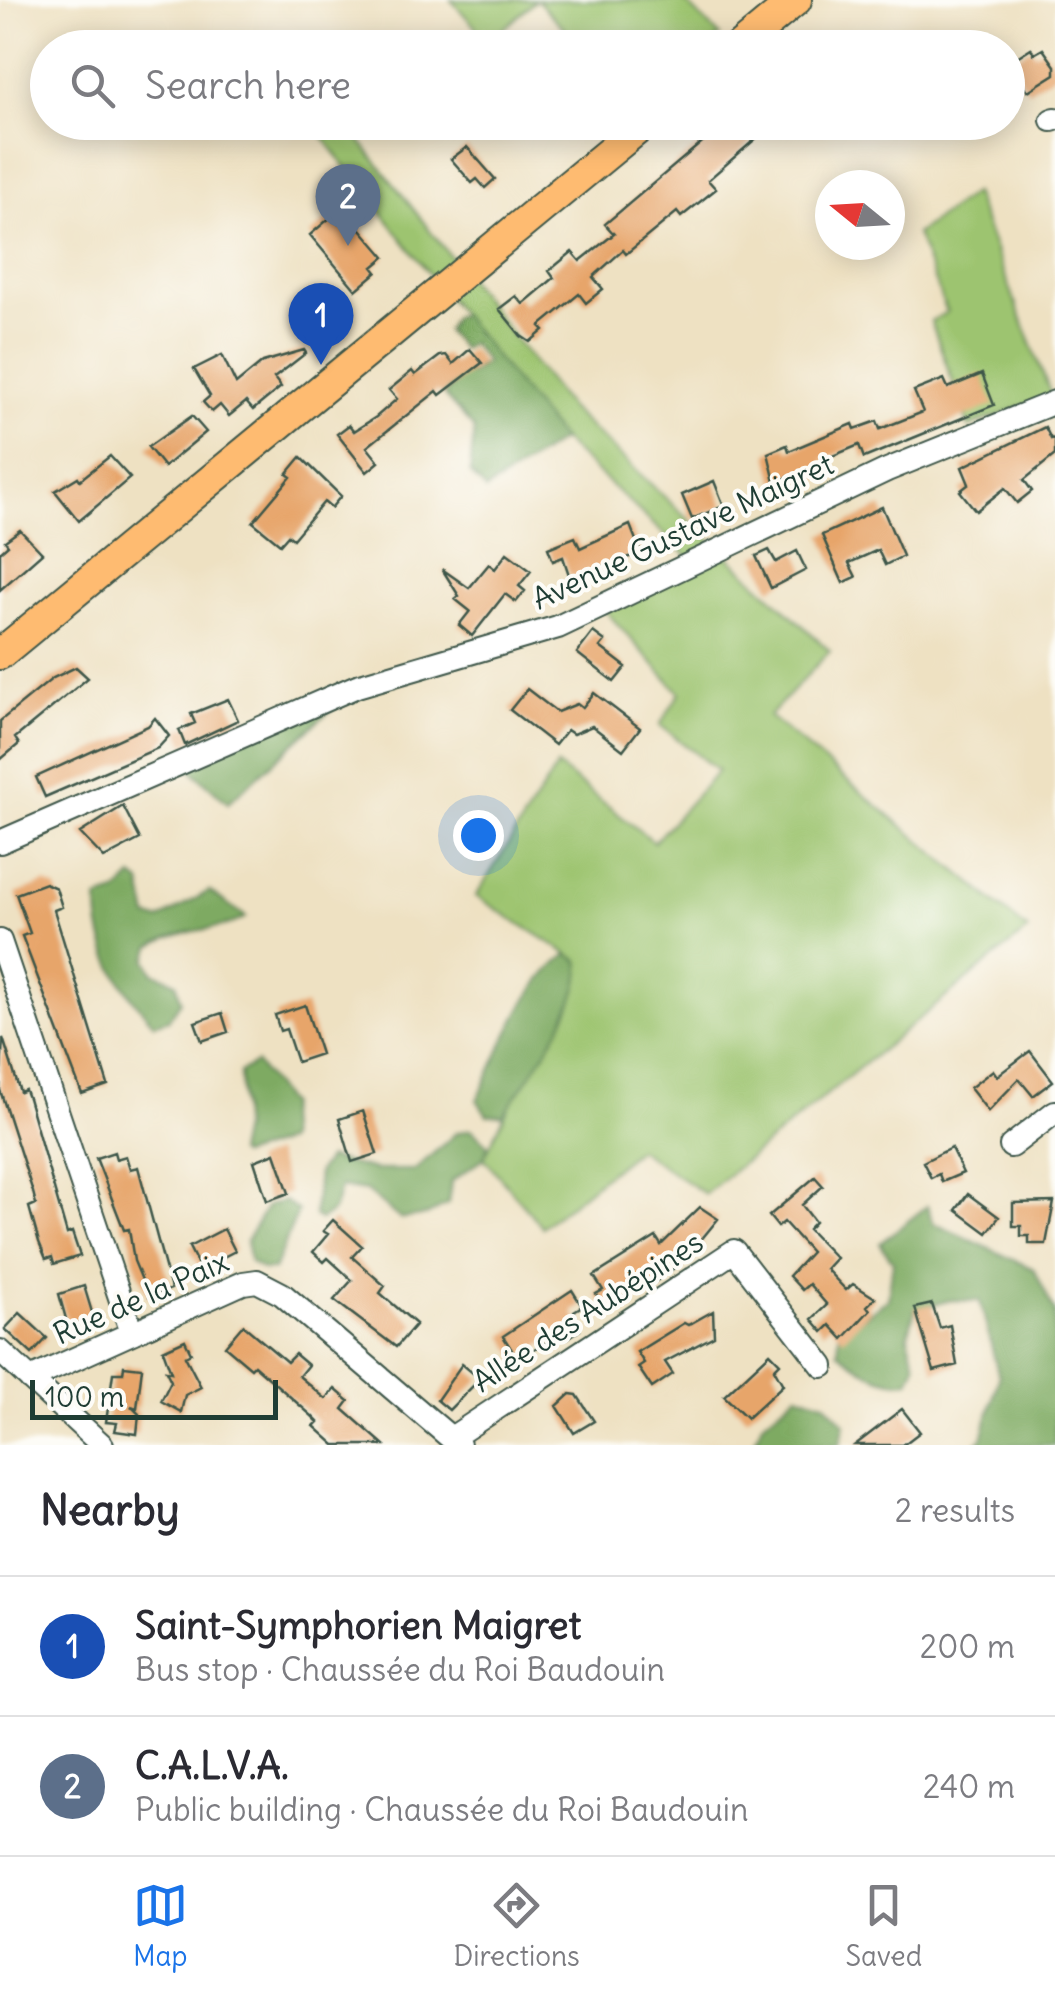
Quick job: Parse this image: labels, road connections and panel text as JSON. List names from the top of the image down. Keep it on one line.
{"streets":{"street":["Avenue Gustave Maigret","Rue de la Paix","Allée des Aubépines"]},"crossings":[["Rue de la Paix","Allée des Aubépines"]],"scale_bar":"100 m","north":"left","page":{"search":"Search here","pins":["2","1"],"scale":"100 m","heading":["Nearby","2 results"],"list":[{"mark":"1","name":"Saint-Symphorien Maigret","note":"Bus stop · Chaussée du Roi Baudouin","value":"200 m"},{"mark":"2","name":"C.A.L.V.A.","note":"Public building · Chaussée du Roi Baudouin","value":"240 m"}],"nav":["Map","Directions","Saved"]}}
